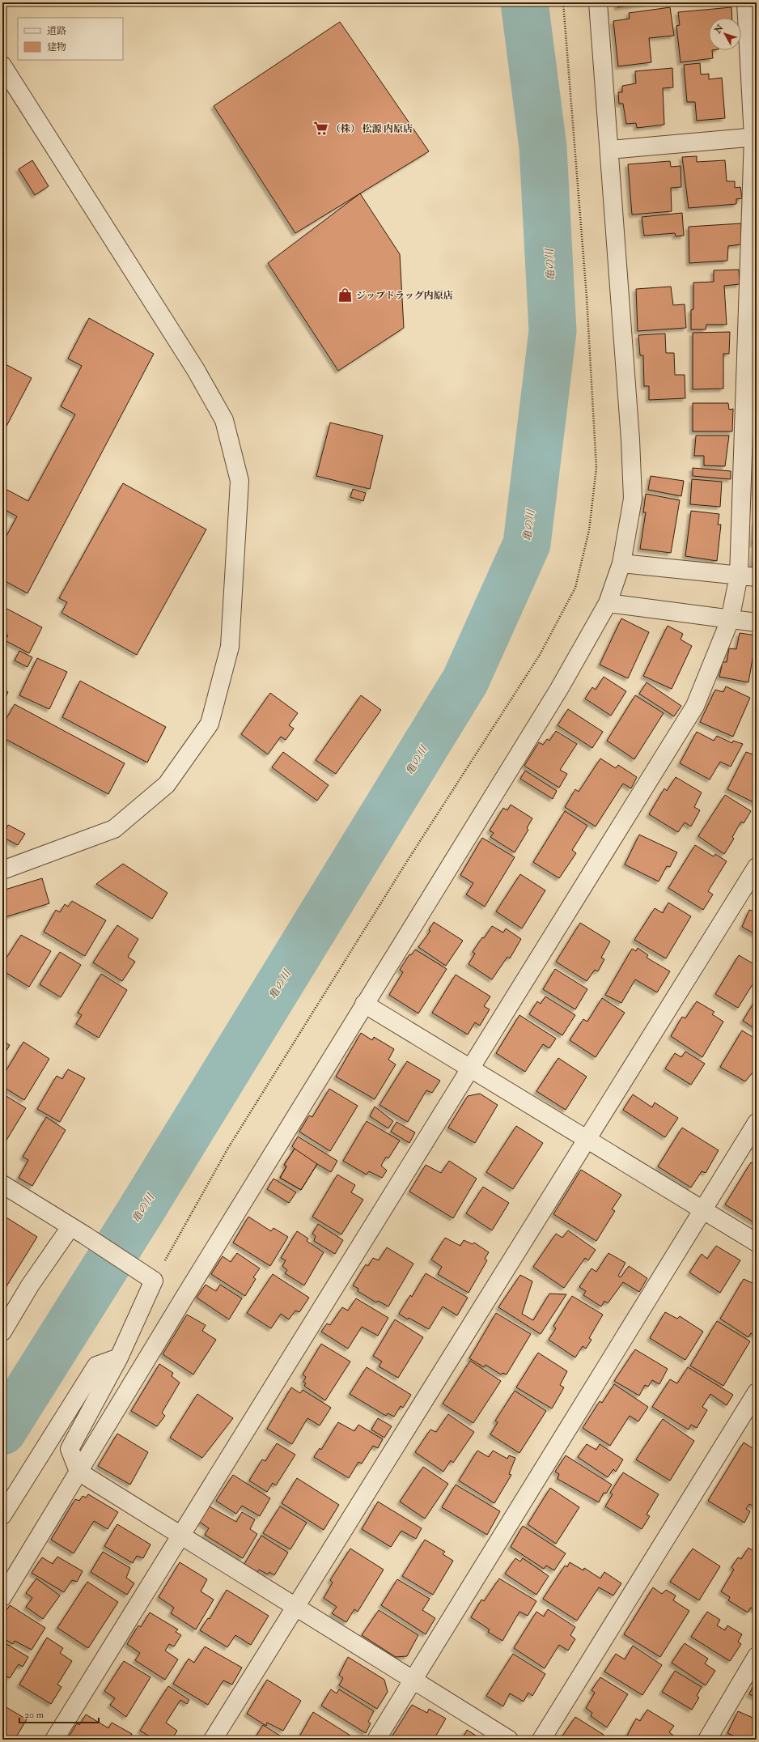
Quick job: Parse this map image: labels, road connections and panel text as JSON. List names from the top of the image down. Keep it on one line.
{"water":["亀の川"],"places":{"supermarket":["（株） 松源 内原店"],"shop":["ジップドラッグ内原店"]},"legend":["道路","建物"],"scale_bar":"20 m","north":"top left"}
